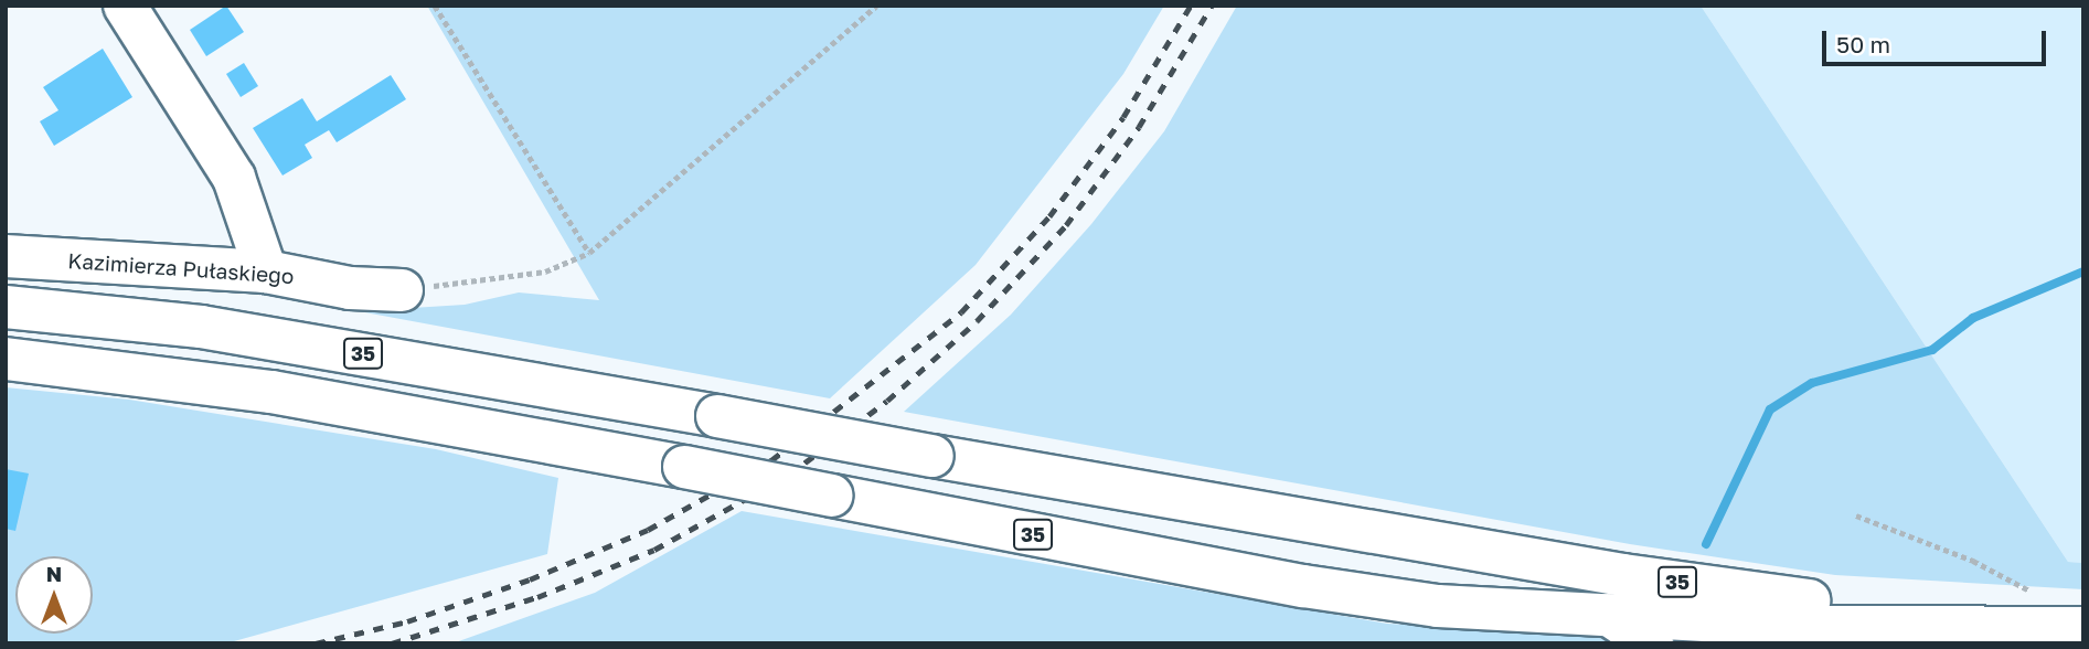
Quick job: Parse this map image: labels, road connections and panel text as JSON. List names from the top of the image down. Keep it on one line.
{"streets":{"main road":["Kazimierza Pułaskiego","35"]},"scale_bar":"50 m","north":"top"}
